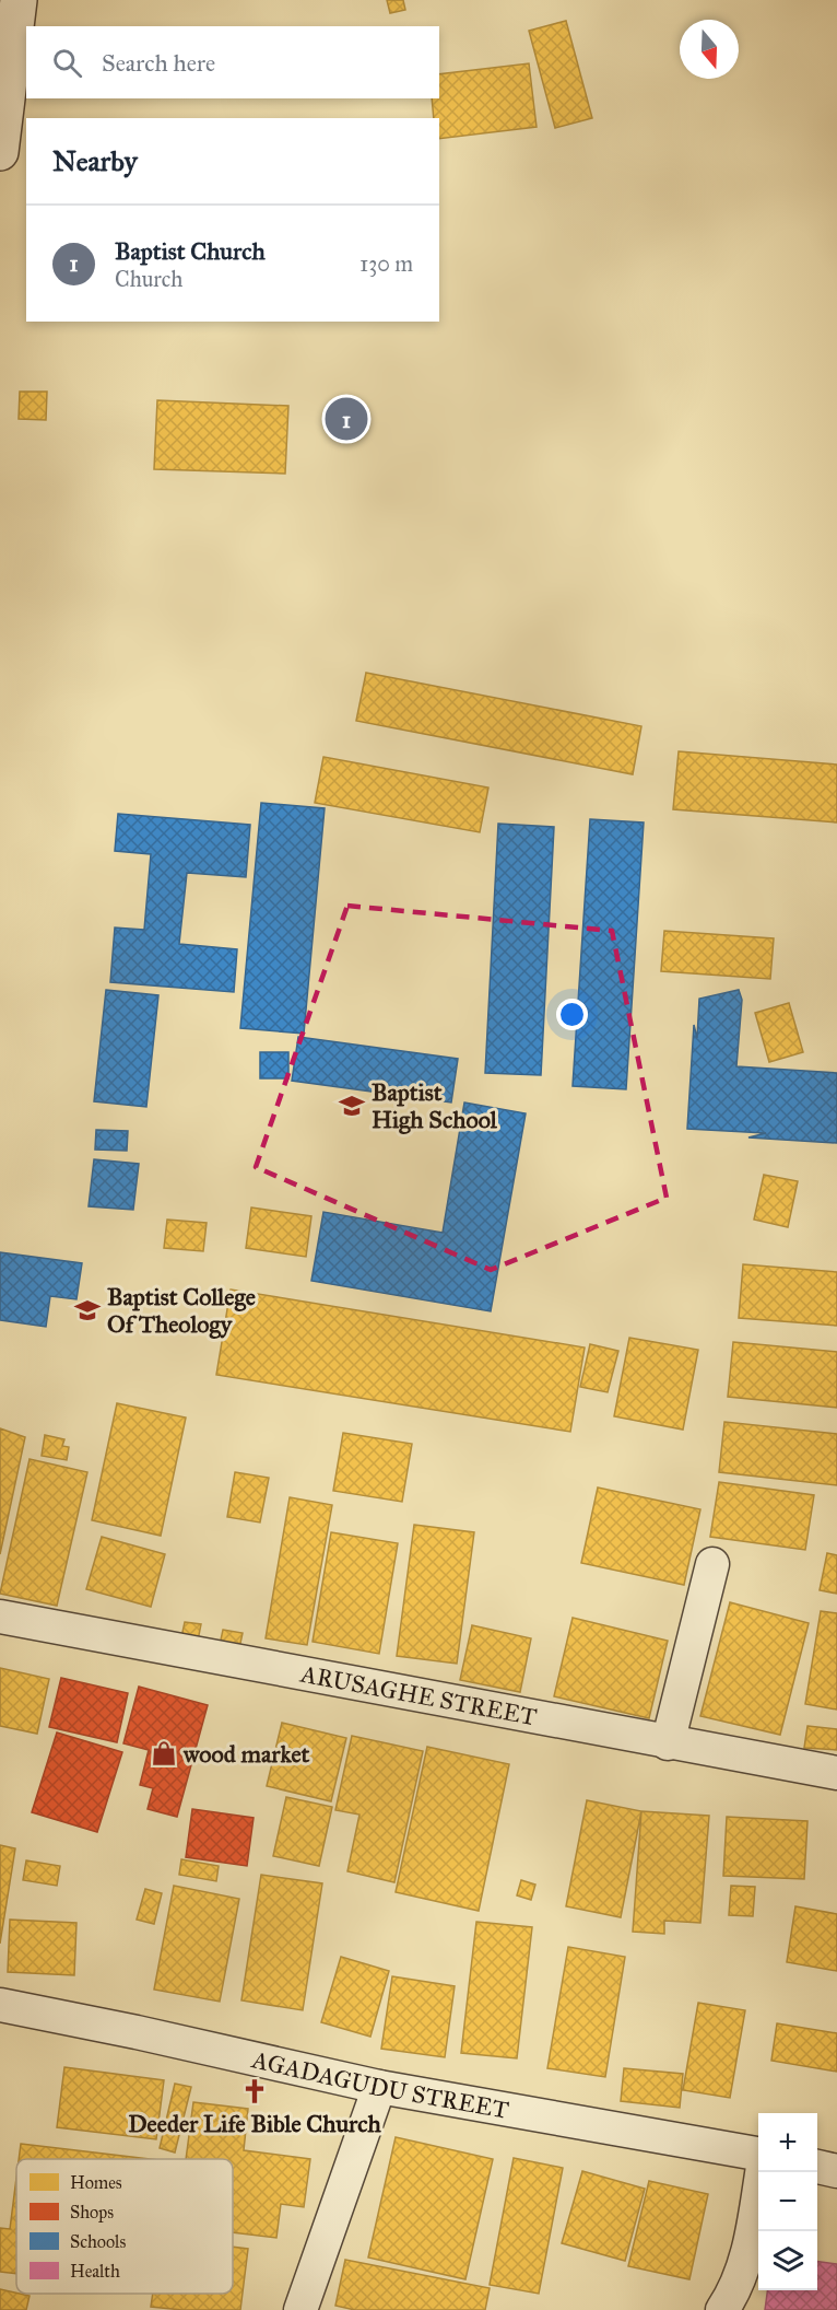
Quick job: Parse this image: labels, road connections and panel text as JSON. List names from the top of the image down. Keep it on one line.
{"streets":{"street":["ARUSAGHE STREET","AGADAGUDU STREET"]},"places":{"school or university":["Baptist High School","Baptist College Of Theology"],"shop":["wood market"],"church":["Deeder Life Bible Church"]},"legend":["Homes","Shops","Schools","Health"],"north":"bottom","page":{"search":"Search here","heading":"Nearby","list":[{"mark":"1","name":"Baptist Church","note":"Church","value":"130 m"}],"pins":"1","map_buttons":["+","−"]}}
